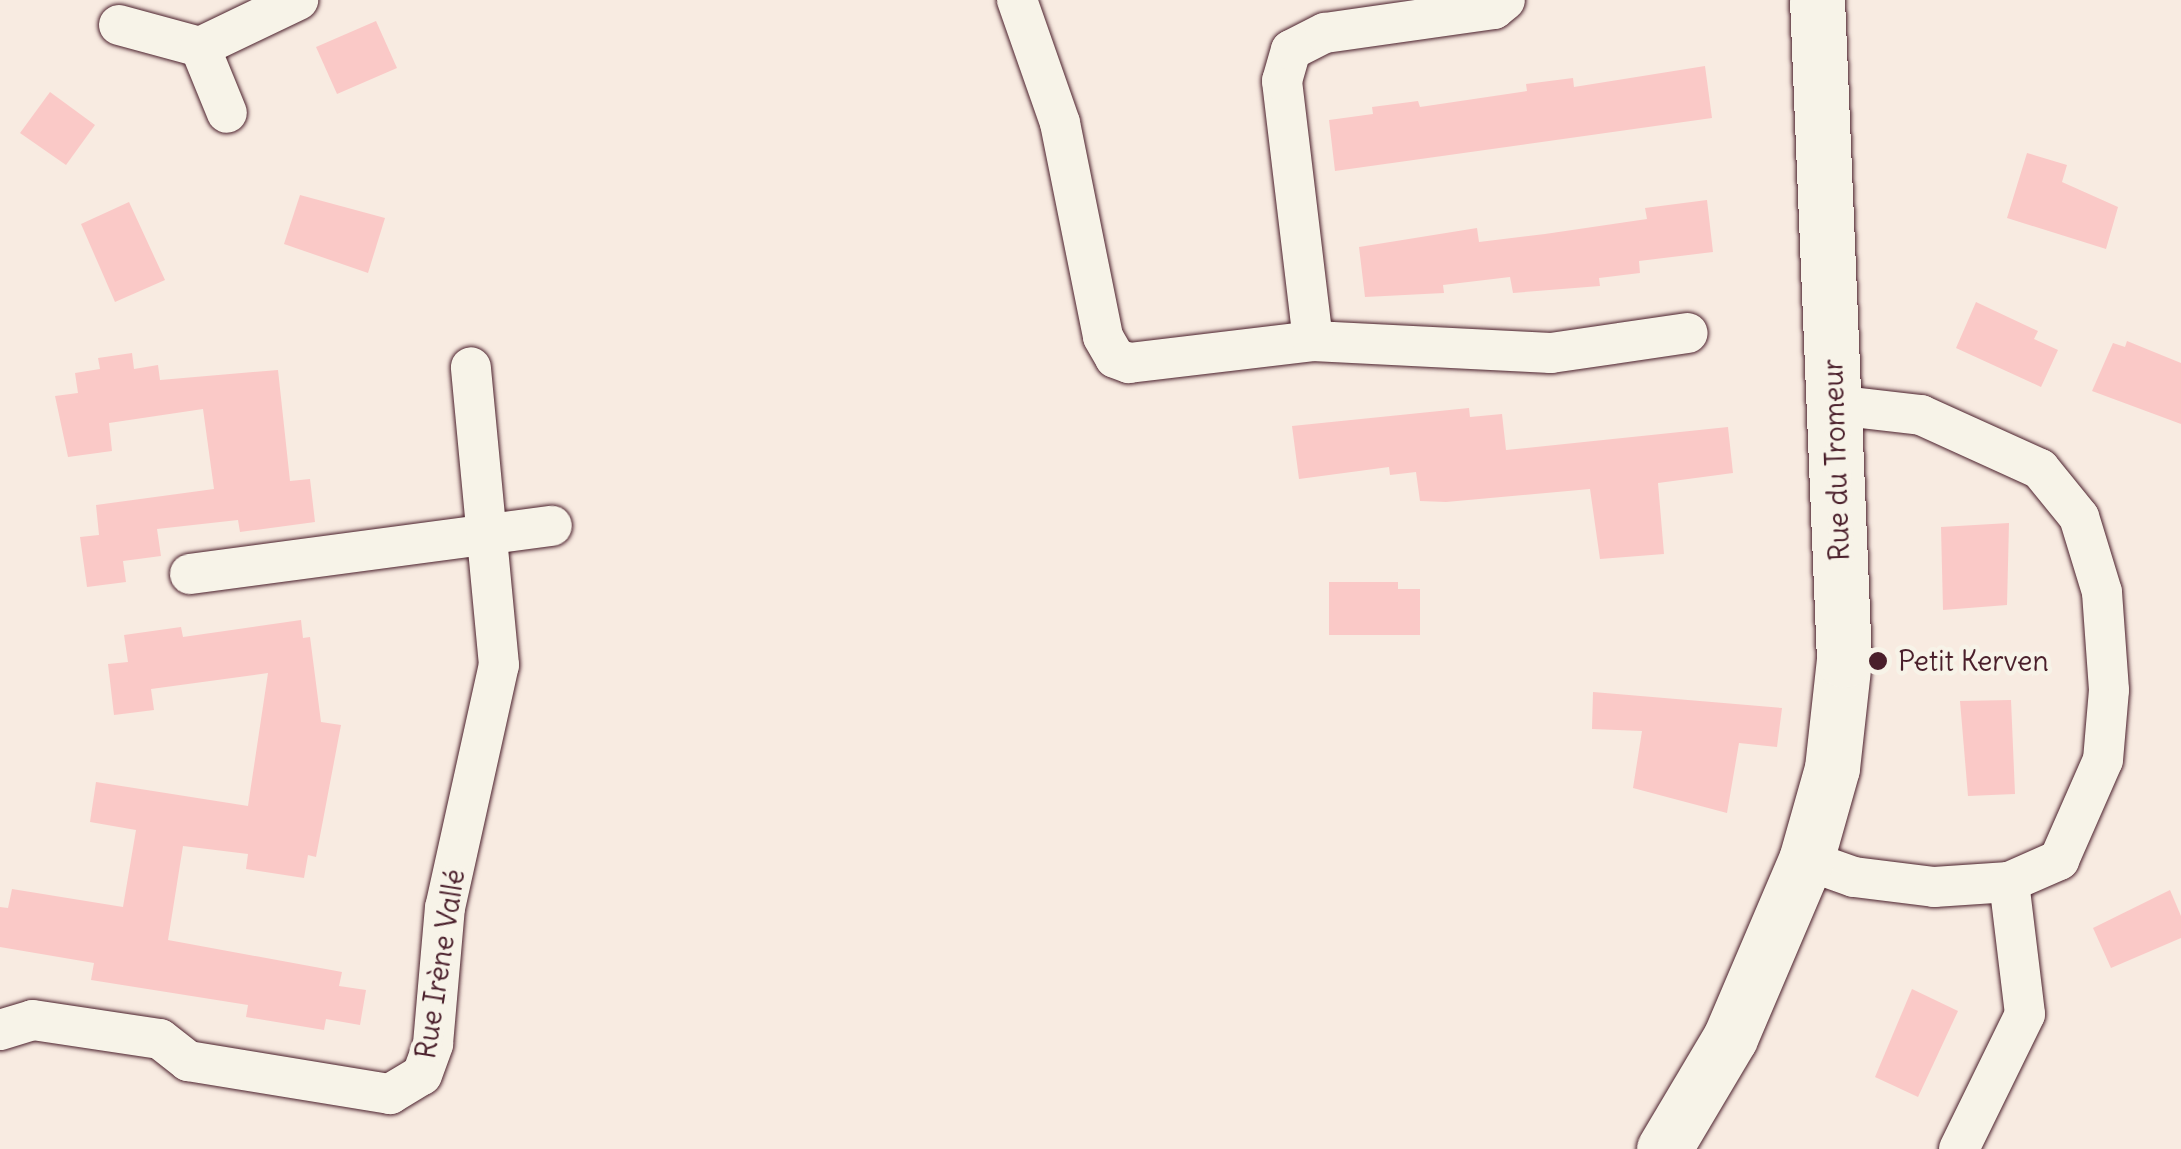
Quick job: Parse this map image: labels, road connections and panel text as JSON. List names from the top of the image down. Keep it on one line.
{"streets":{"main road":["Rue du Tromeur"],"street":["Rue Irène Vallé"]},"places":["Petit Kerven"]}
